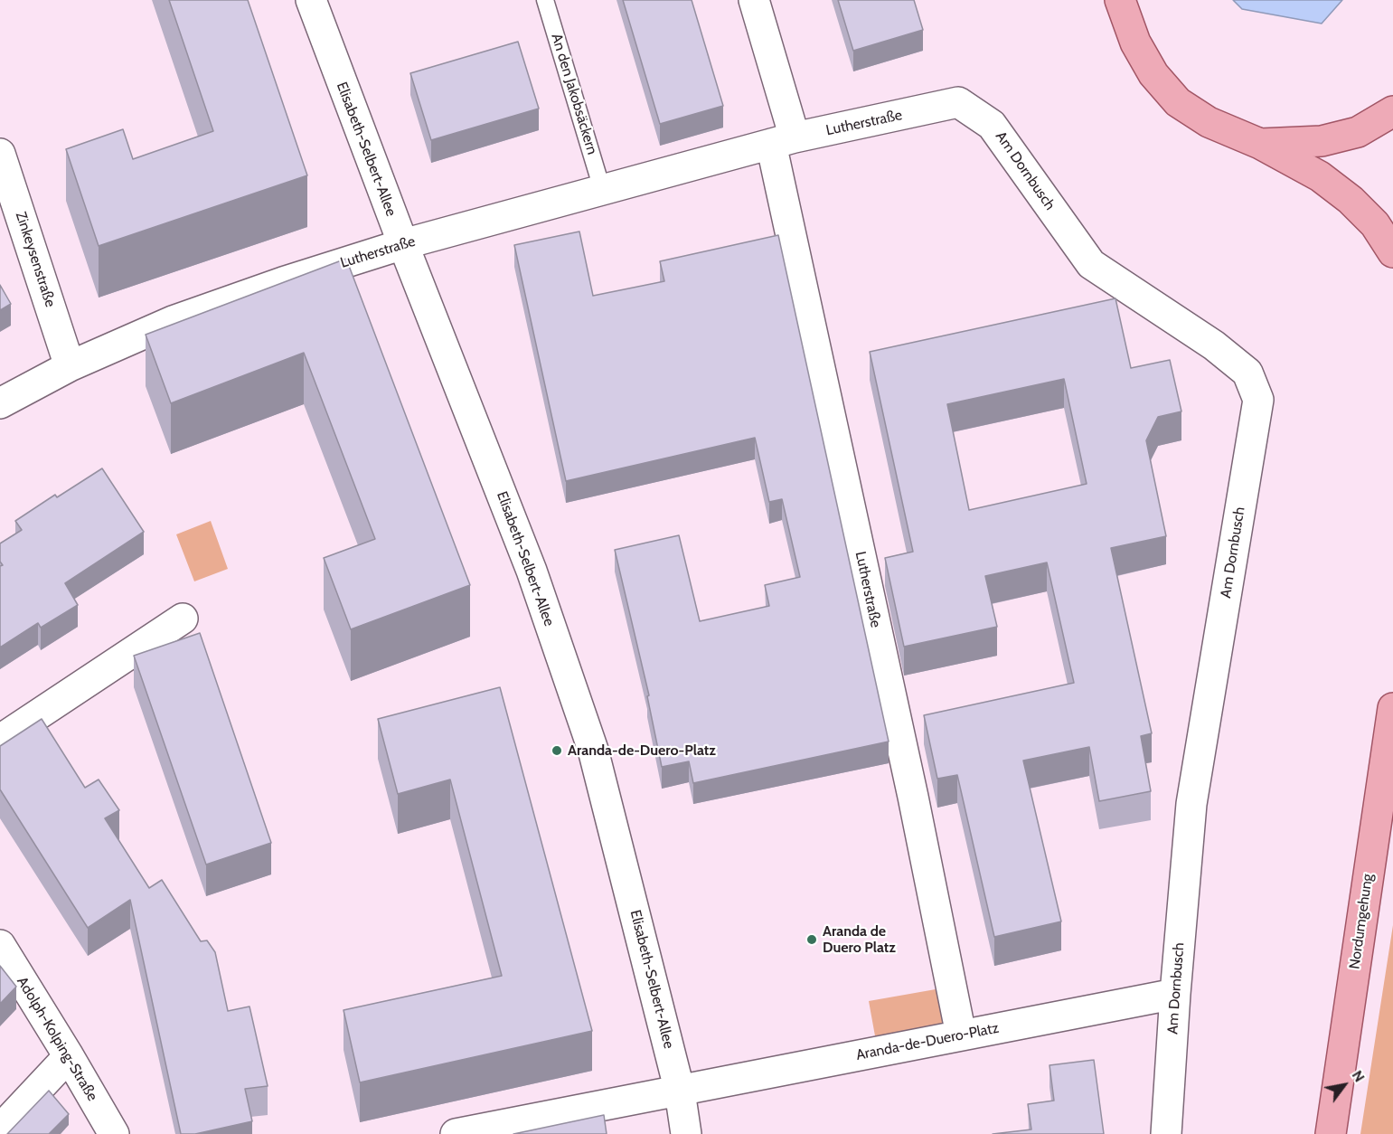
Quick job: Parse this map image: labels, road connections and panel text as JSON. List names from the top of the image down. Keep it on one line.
{"streets":{"main road":["Nordumgehung"],"street":["Lutherstraße","Elisabeth-Selbert-Allee","Am Dornbusch","Zinkeysenstraße","Adolph-Kolping-Straße","Aranda-de-Duero-Platz"],"lane":["An den Jakobsäckern"]},"crossings":[["An den Jakobsäckern","Lutherstraße"],["Lutherstraße","Elisabeth-Selbert-Allee"],["Lutherstraße","Am Dornbusch"],["Lutherstraße","Zinkeysenstraße"],["Lutherstraße","Aranda-de-Duero-Platz"],["Elisabeth-Selbert-Allee","Aranda-de-Duero-Platz"],["Am Dornbusch","Aranda-de-Duero-Platz"]],"places":["Aranda-de-Duero-Platz","Aranda de Duero Platz"],"north":"top right"}
